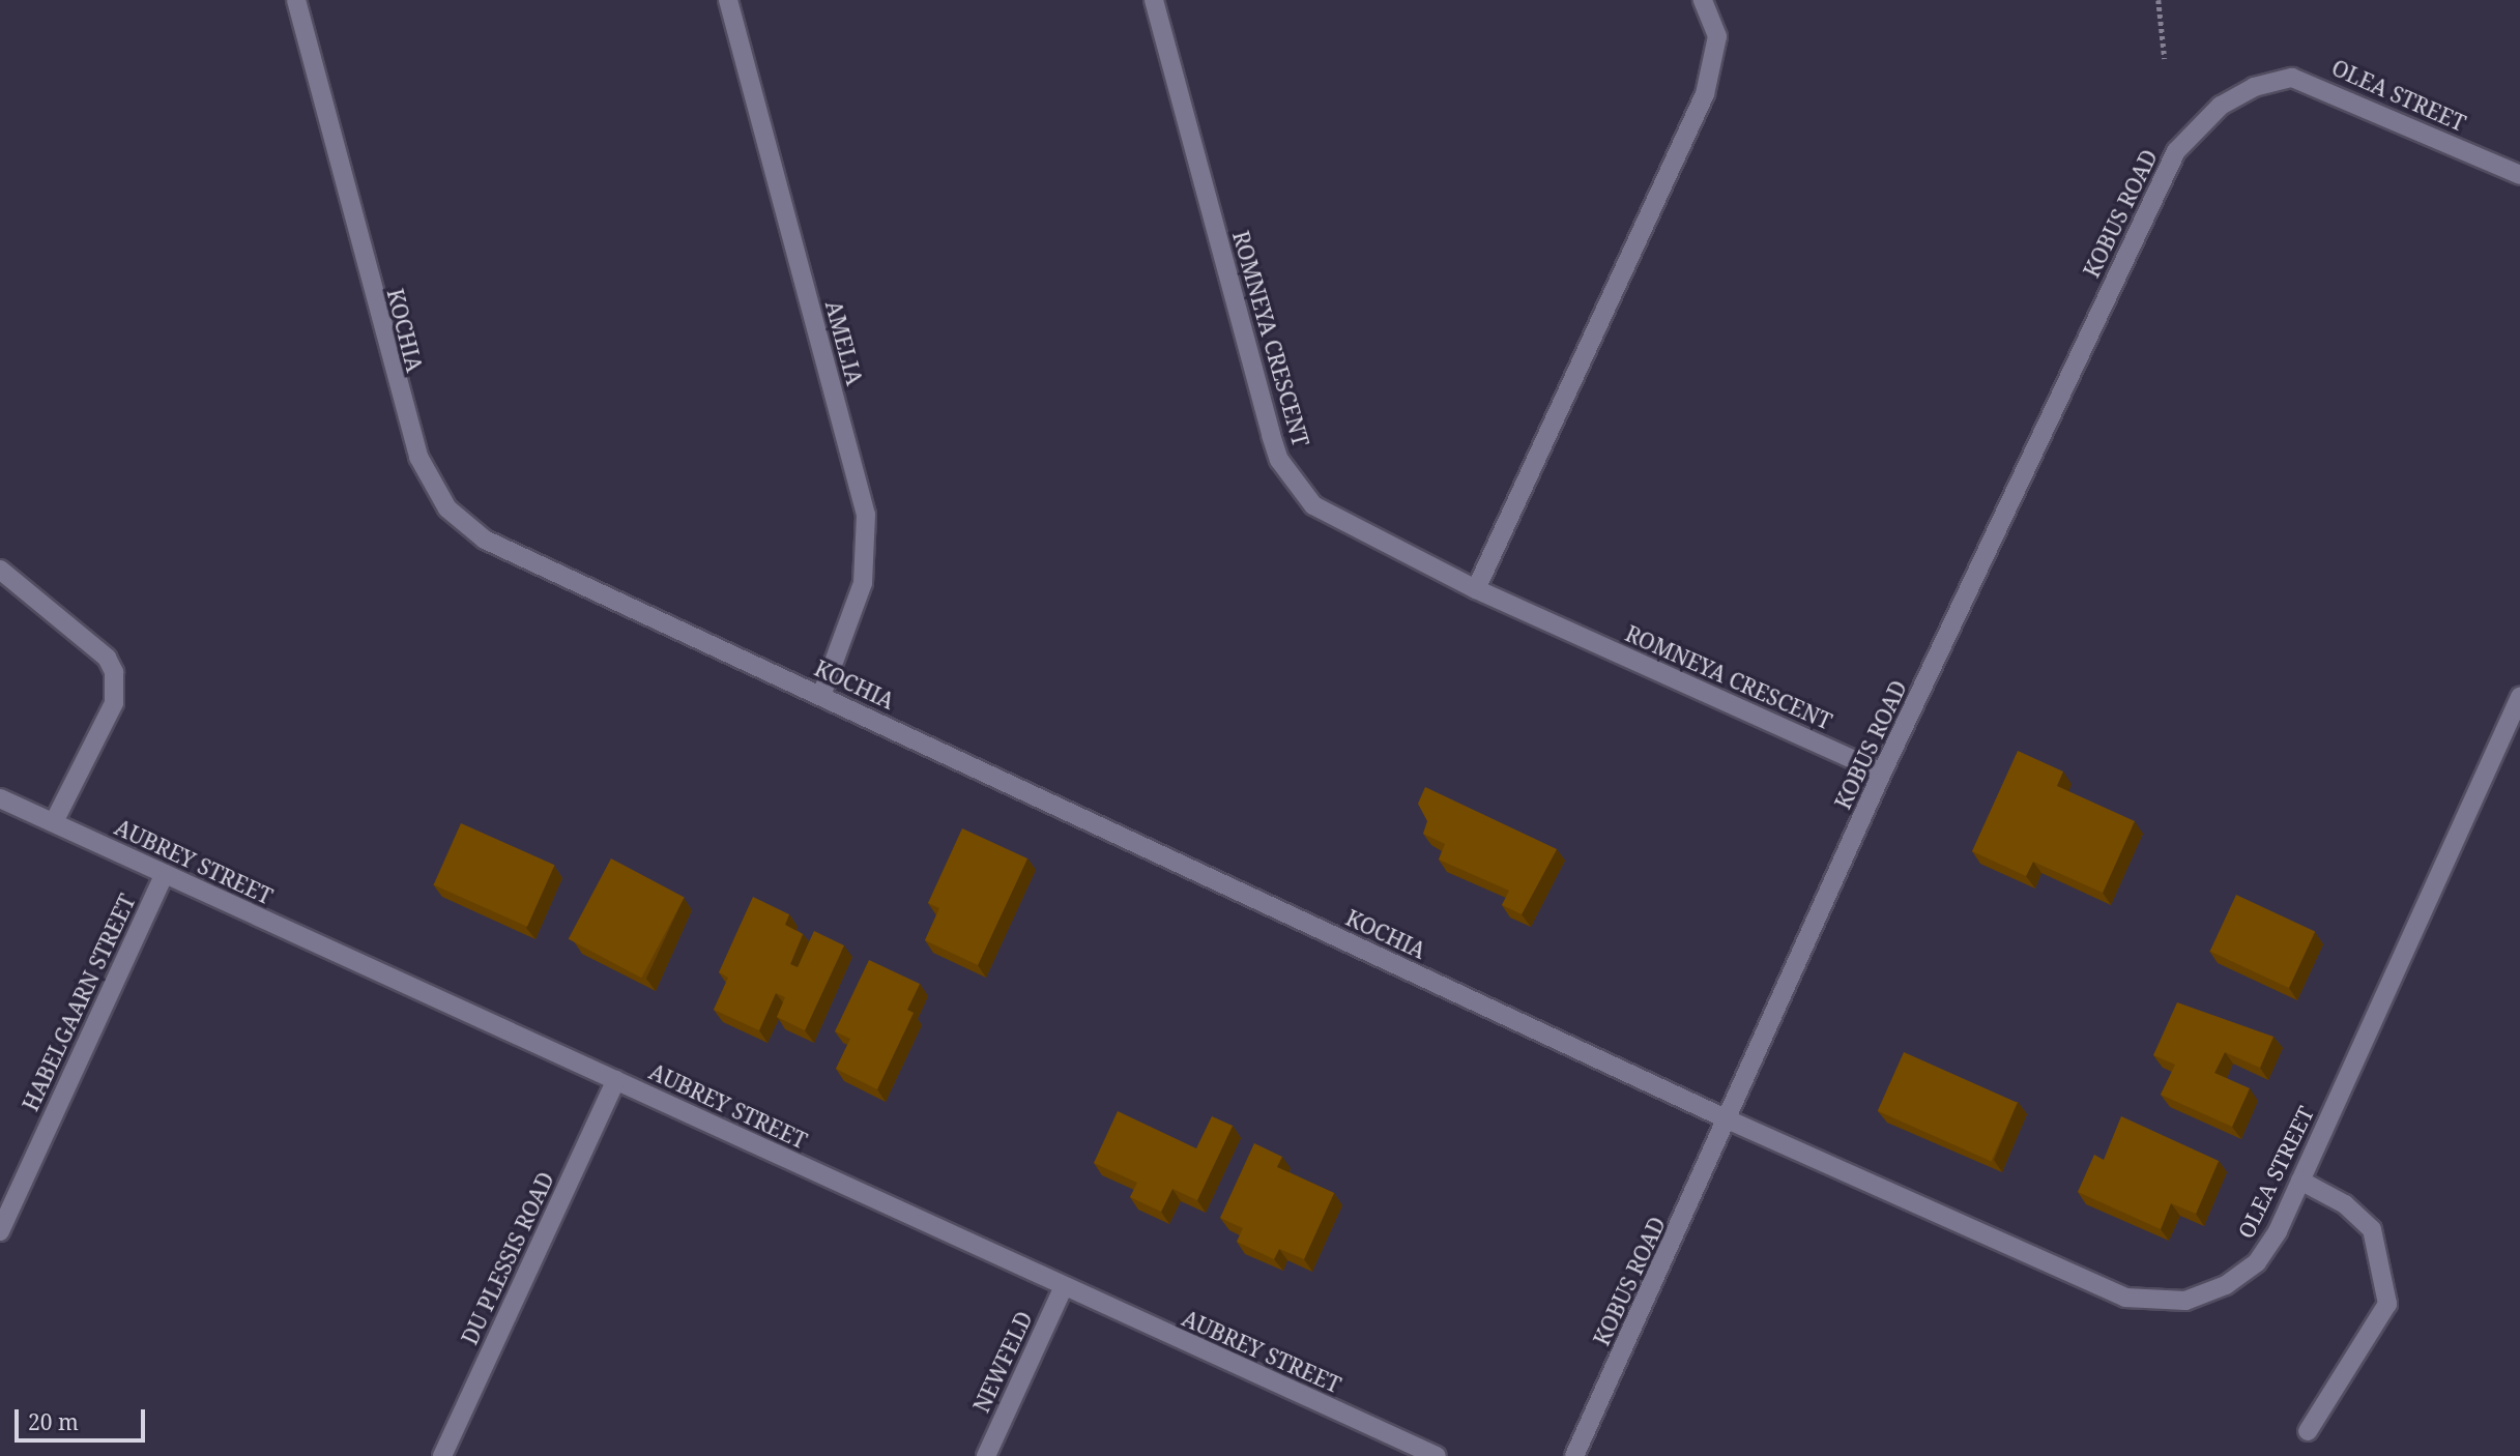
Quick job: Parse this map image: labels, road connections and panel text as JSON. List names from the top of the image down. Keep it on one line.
{"streets":{"street":["OLEA STREET","KOBUS ROAD","KOCHIA","ROMNEYA CRESCENT","AMELIA","AUBREY STREET","HABELGAARN STREET","DU PLESSIS ROAD","NEWFELD"]},"crossings":[["OLEA STREET","KOBUS ROAD"],["OLEA STREET","KOCHIA"],["KOBUS ROAD","KOCHIA"],["KOBUS ROAD","ROMNEYA CRESCENT"],["KOCHIA","AMELIA"],["AUBREY STREET","HABELGAARN STREET"],["AUBREY STREET","DU PLESSIS ROAD"],["AUBREY STREET","NEWFELD"]],"scale_bar":"20 m"}
